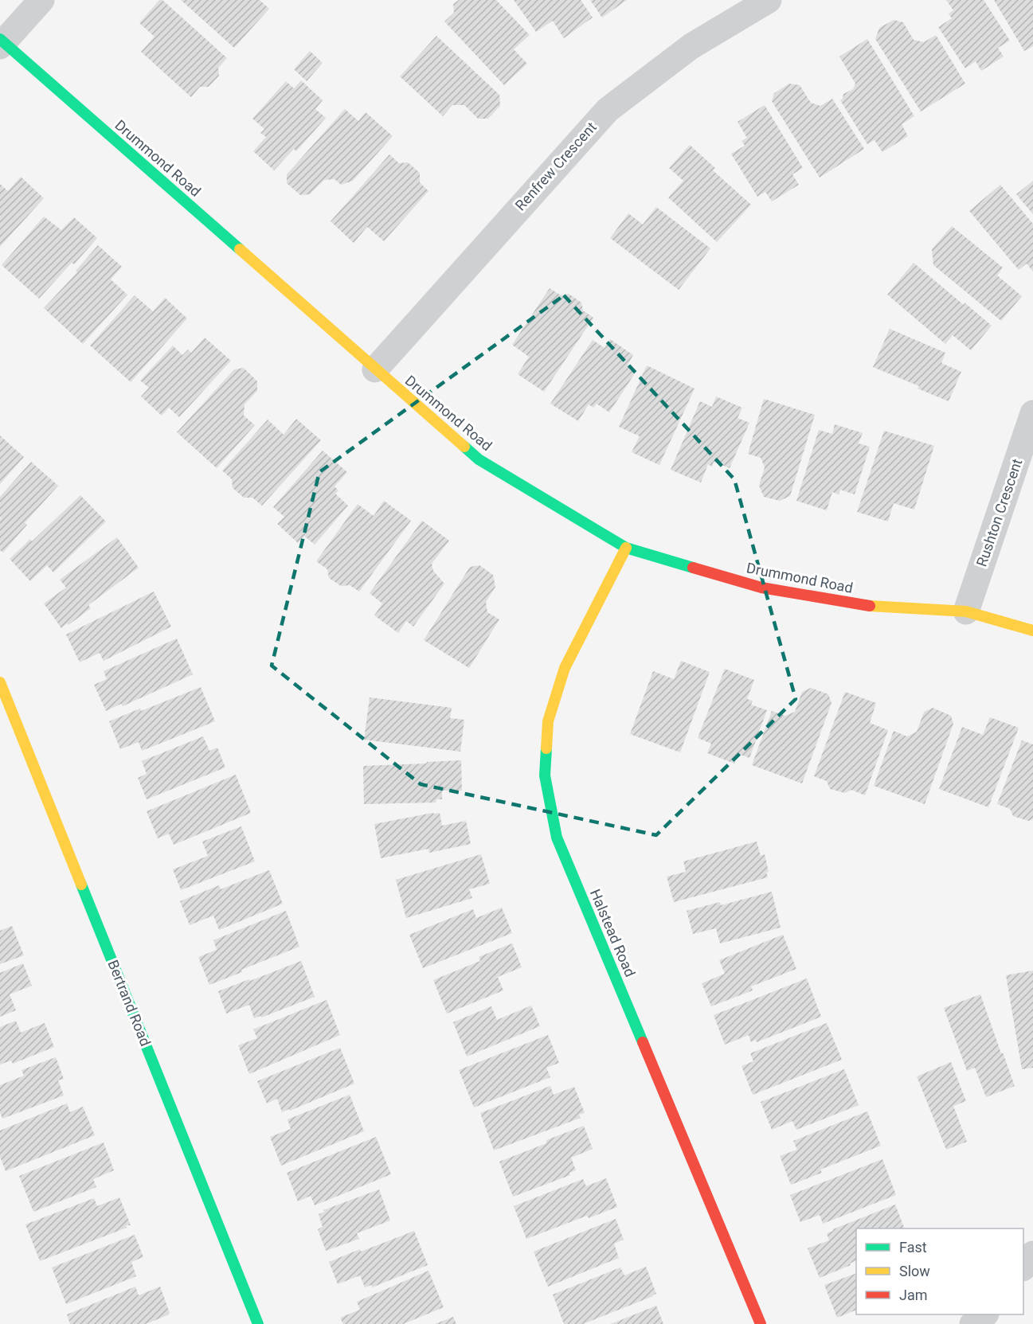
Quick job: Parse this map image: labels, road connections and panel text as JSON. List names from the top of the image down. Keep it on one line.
{"streets":{"street":["Drummond Road","Renfrew Crescent","Rushton Crescent","Halstead Road","Bertrand Road"]},"crossings":[["Drummond Road","Renfrew Crescent"],["Drummond Road","Rushton Crescent"],["Drummond Road","Halstead Road"]],"legend":["Fast","Slow","Jam"]}
